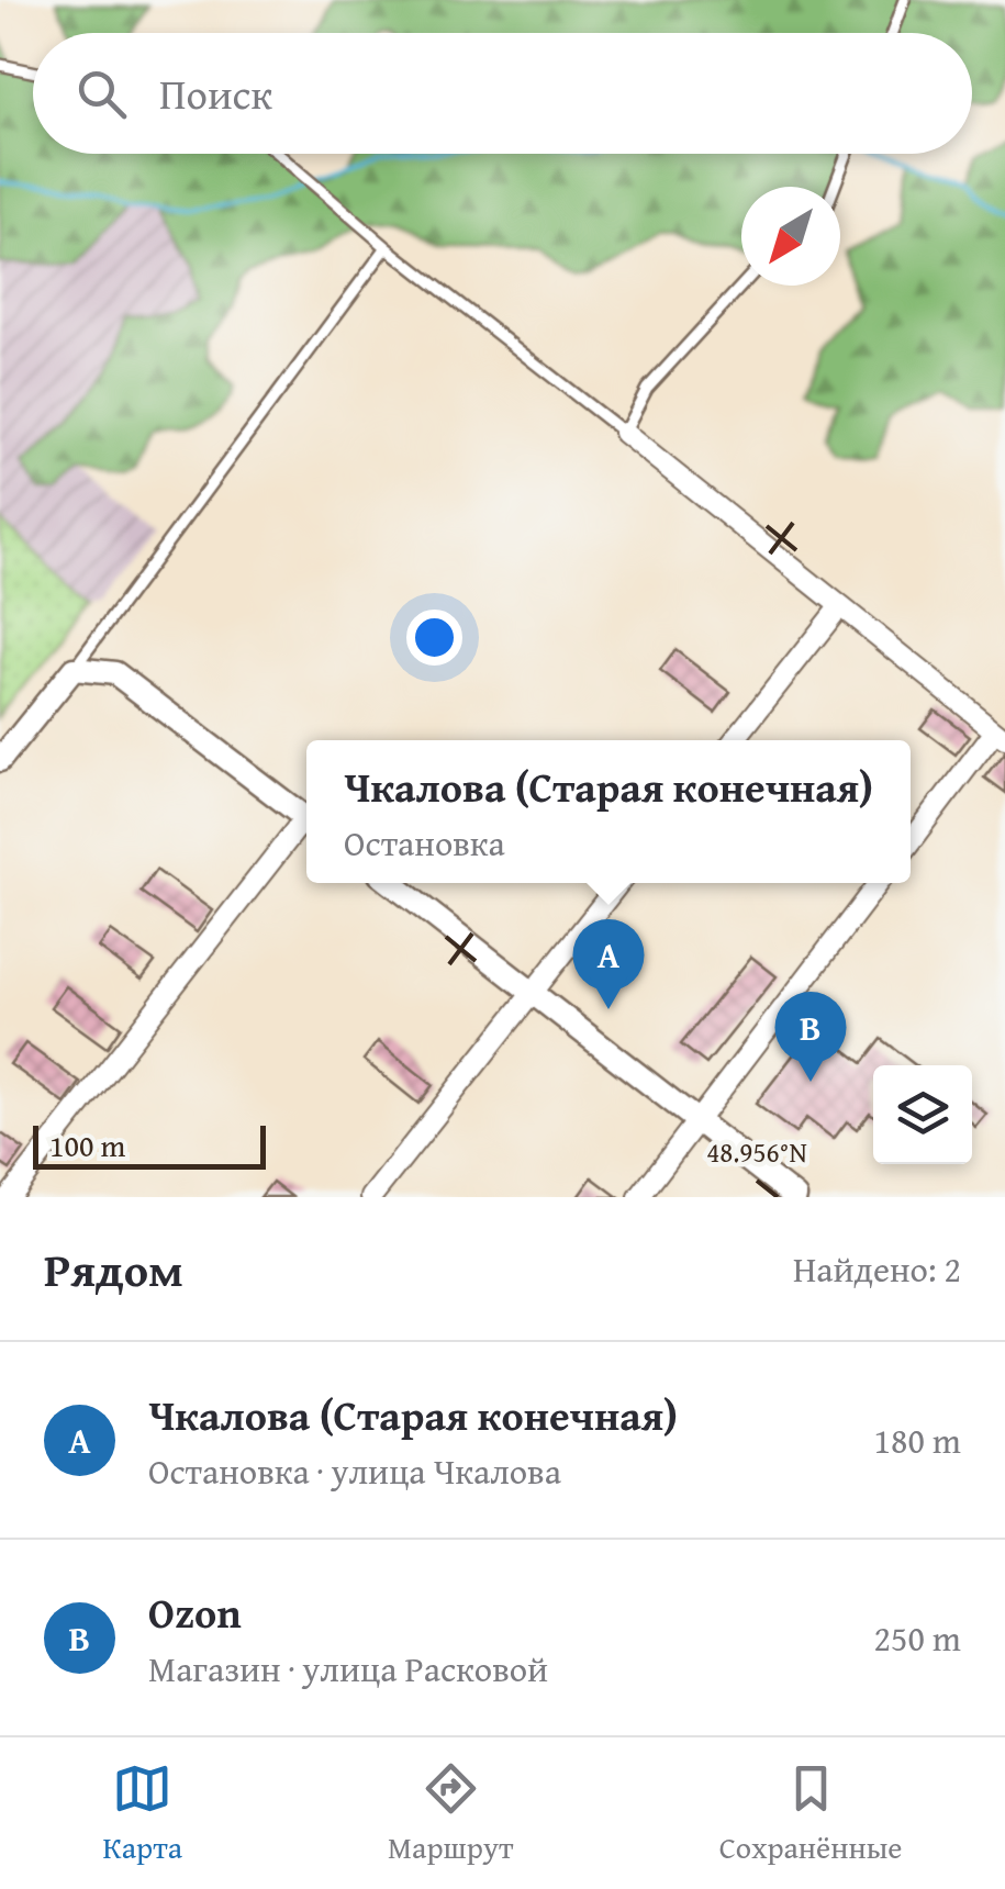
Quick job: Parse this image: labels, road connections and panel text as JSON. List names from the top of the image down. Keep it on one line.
{"scale_bar":"100 m","north":"bottom left","page":{"search":"Поиск","popup":["Чкалова (Старая конечная)","Остановка"],"pins":["A","B"],"scale":"100 m","heading":["Рядом","Найдено: 2"],"list":[{"mark":"A","name":"Чкалова (Старая конечная)","note":"Остановка · улица Чкалова","value":"180 m"},{"mark":"B","name":"Ozon","note":"Магазин · улица Расковой","value":"250 m"}],"nav":["Карта","Маршрут","Сохранённые"]},"coordinates":["48.956°N"]}
